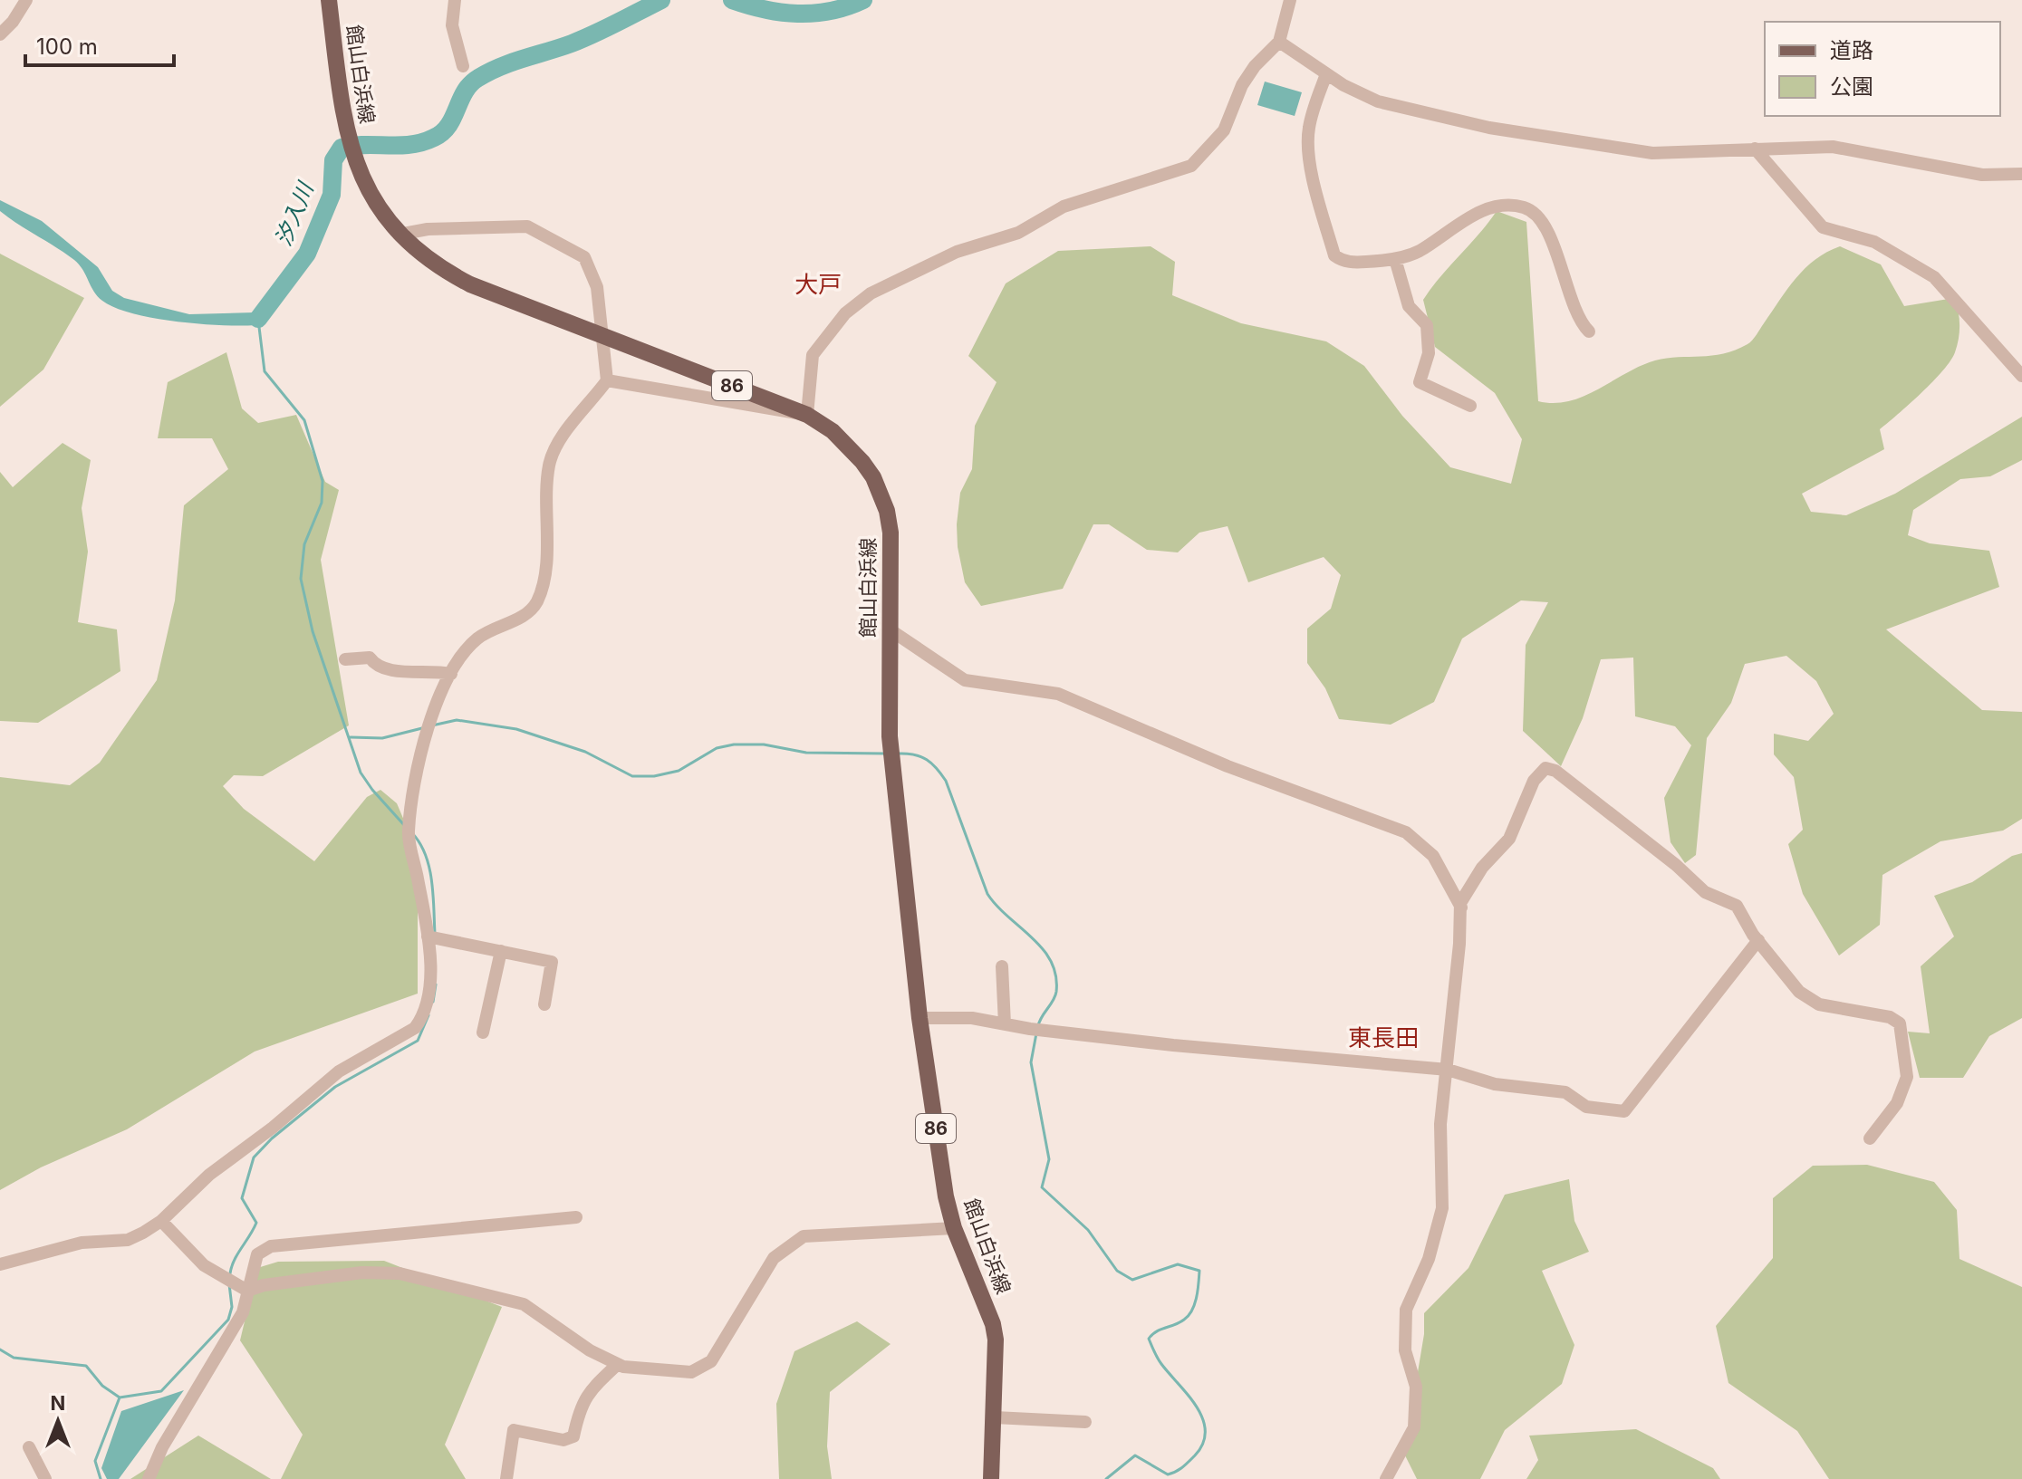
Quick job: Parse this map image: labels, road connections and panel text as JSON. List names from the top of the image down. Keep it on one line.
{"streets":{"main road":["館山白浜線","86"]},"districts":["大戸","東長田"],"water":["汐入川"],"legend":["道路","公園"],"scale_bar":"100 m","north":"top"}
